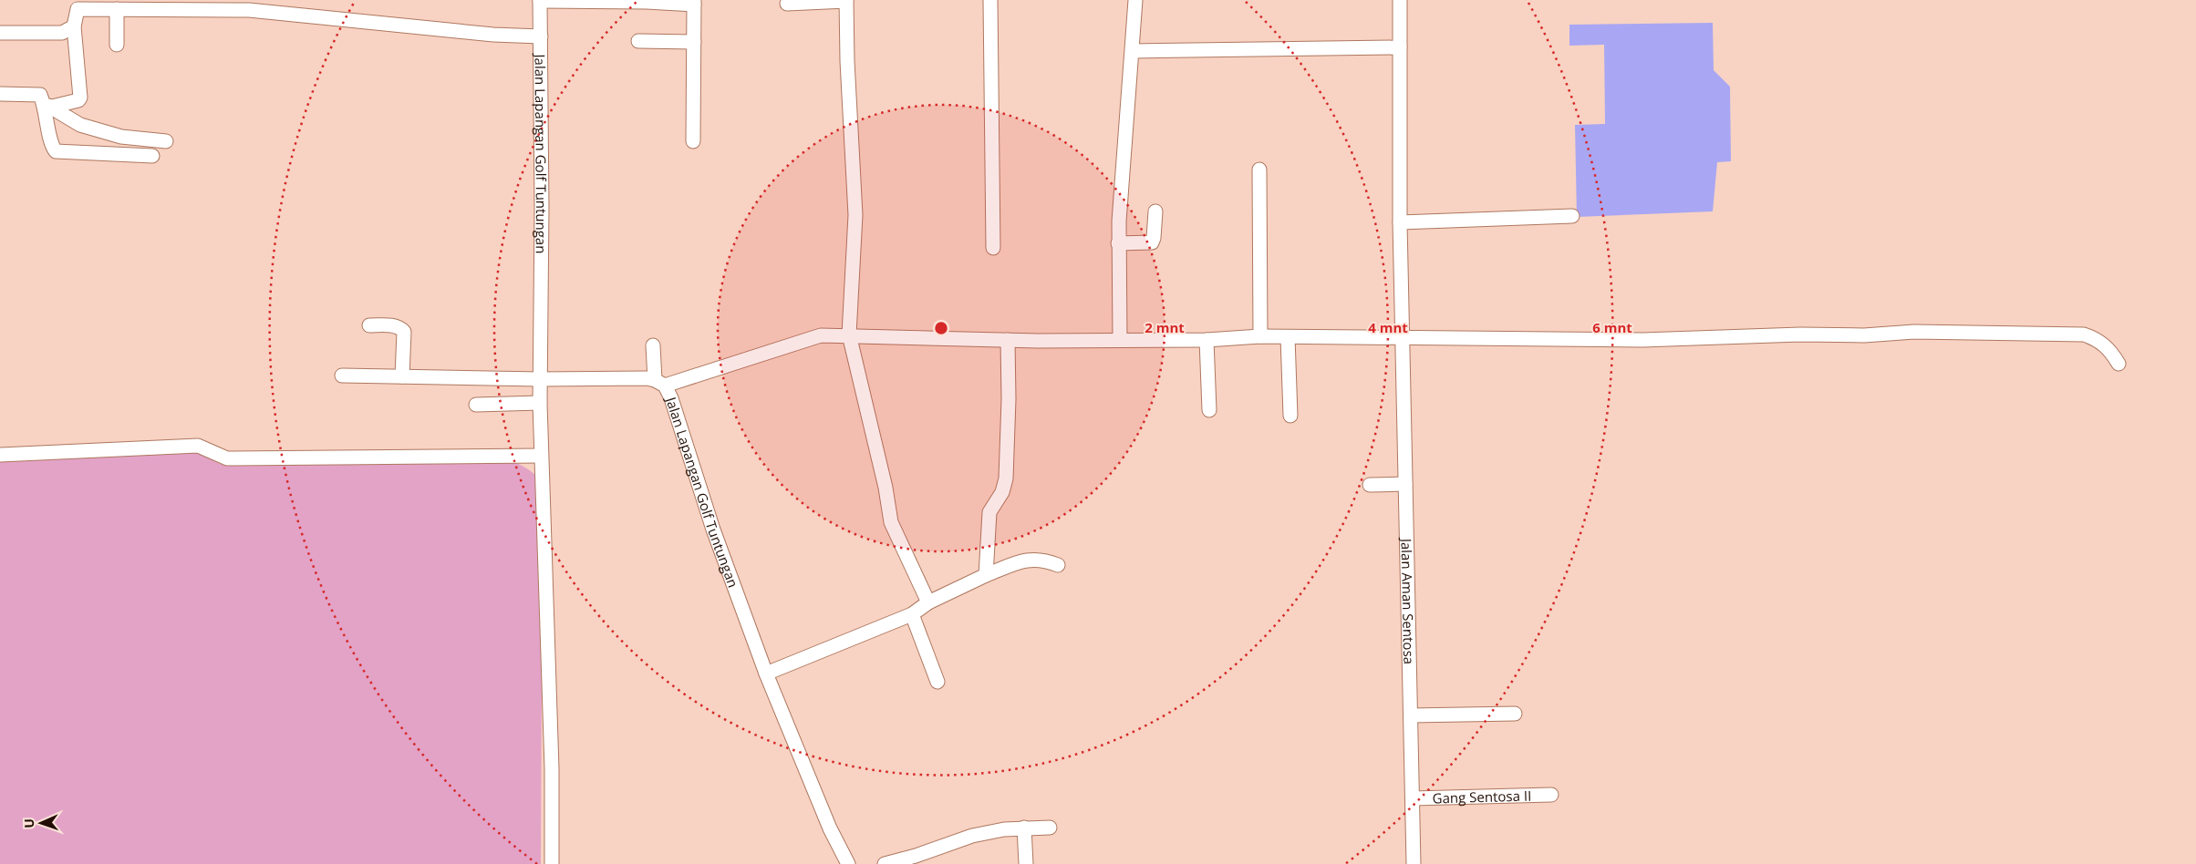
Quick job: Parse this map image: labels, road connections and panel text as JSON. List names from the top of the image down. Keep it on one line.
{"streets":{"street":["Jalan Lapangan Golf Tuntungan","Jalan Aman Sentosa","Gang Sentosa II"]},"crossings":[["Jalan Aman Sentosa","Gang Sentosa II"]],"north":"left","rings":["2 mnt","4 mnt","6 mnt"]}
